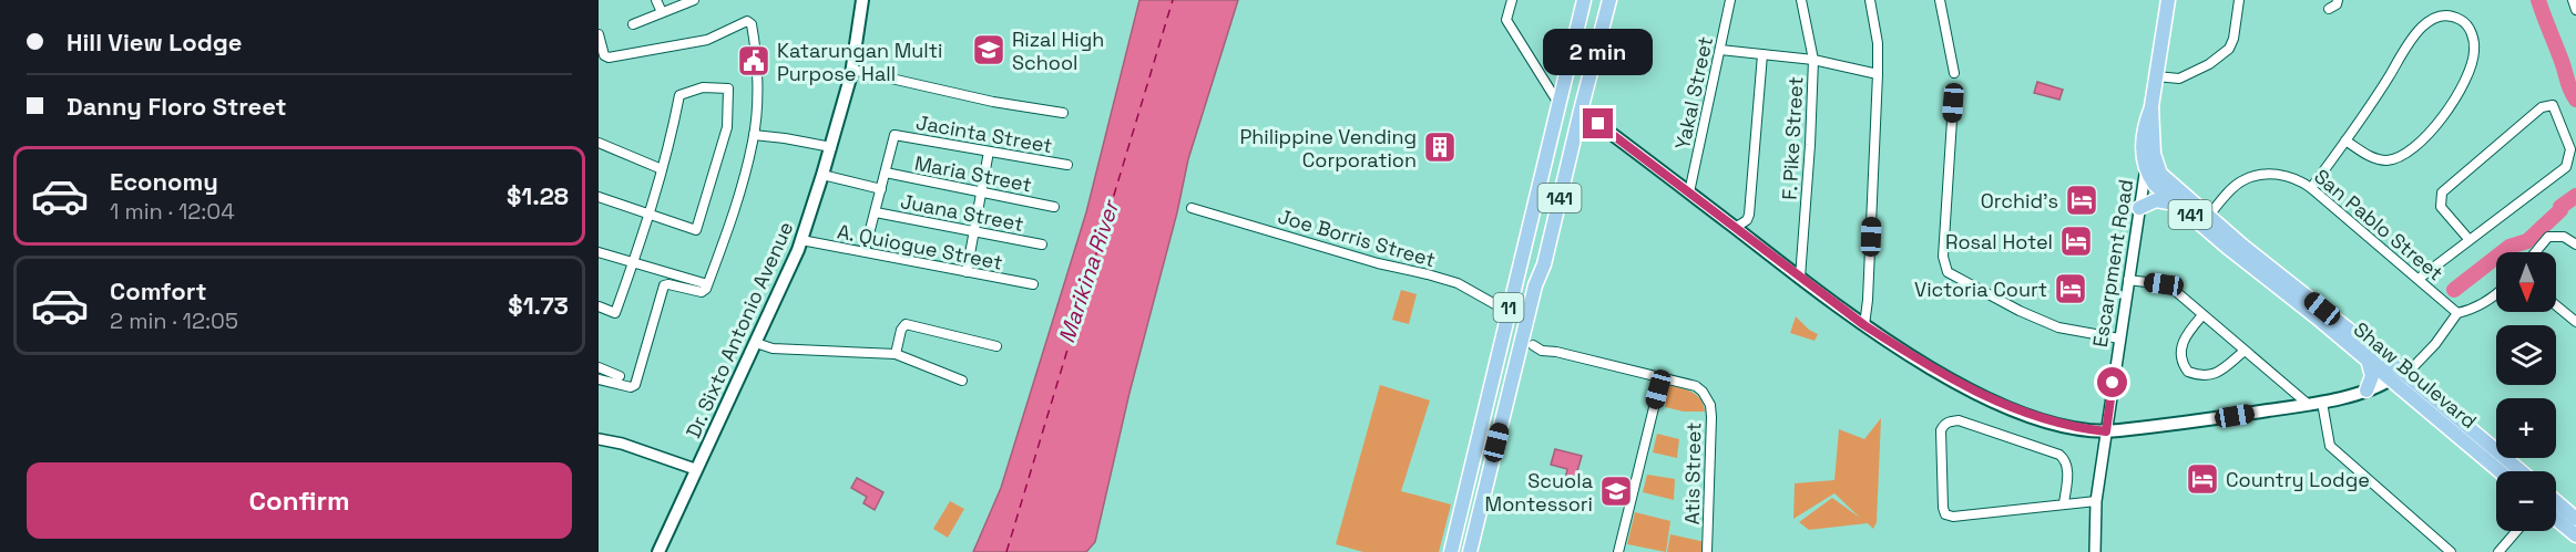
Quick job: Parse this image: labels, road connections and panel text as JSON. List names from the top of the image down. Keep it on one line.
{"streets":{"main road":["141","11","Dr. Sixto Antonio Avenue","Shaw Boulevard"],"street":["Yakal Street","Jacinta Street","F. Pike Street","Maria Street","Juana Street","San Pablo Street","Joe Borris Street","A. Quiogue Street","Escarpment Road","Atis Street"]},"crossings":[["Jacinta Street","Maria Street"],["141","Escarpment Road"],["141","Shaw Boulevard"],["San Pablo Street","Shaw Boulevard"],["Joe Borris Street","11"],["A. Quiogue Street","Dr. Sixto Antonio Avenue"],["Escarpment Road","Shaw Boulevard"],["11","Atis Street"]],"water":["Marikina River"],"places":{"school or university":["Rizal High School","Scuola Montessori"],"public building":["Katarungan Multi Purpose Hall"],"building":["Philippine Vending Corporation"],"hotel":["Orchid's","Rosal Hotel","Victoria Court","Country Lodge"]},"north":"bottom","page":{"banner":["Hill View Lodge","Danny Floro Street"],"bubble":"2 min","list":[{"name":"Economy","note":"1 min · 12:04","value":"$1.28"},{"name":"Comfort","note":"2 min · 12:05","value":"$1.73"}],"map_buttons":["+","−"],"buttons":"Confirm"}}
